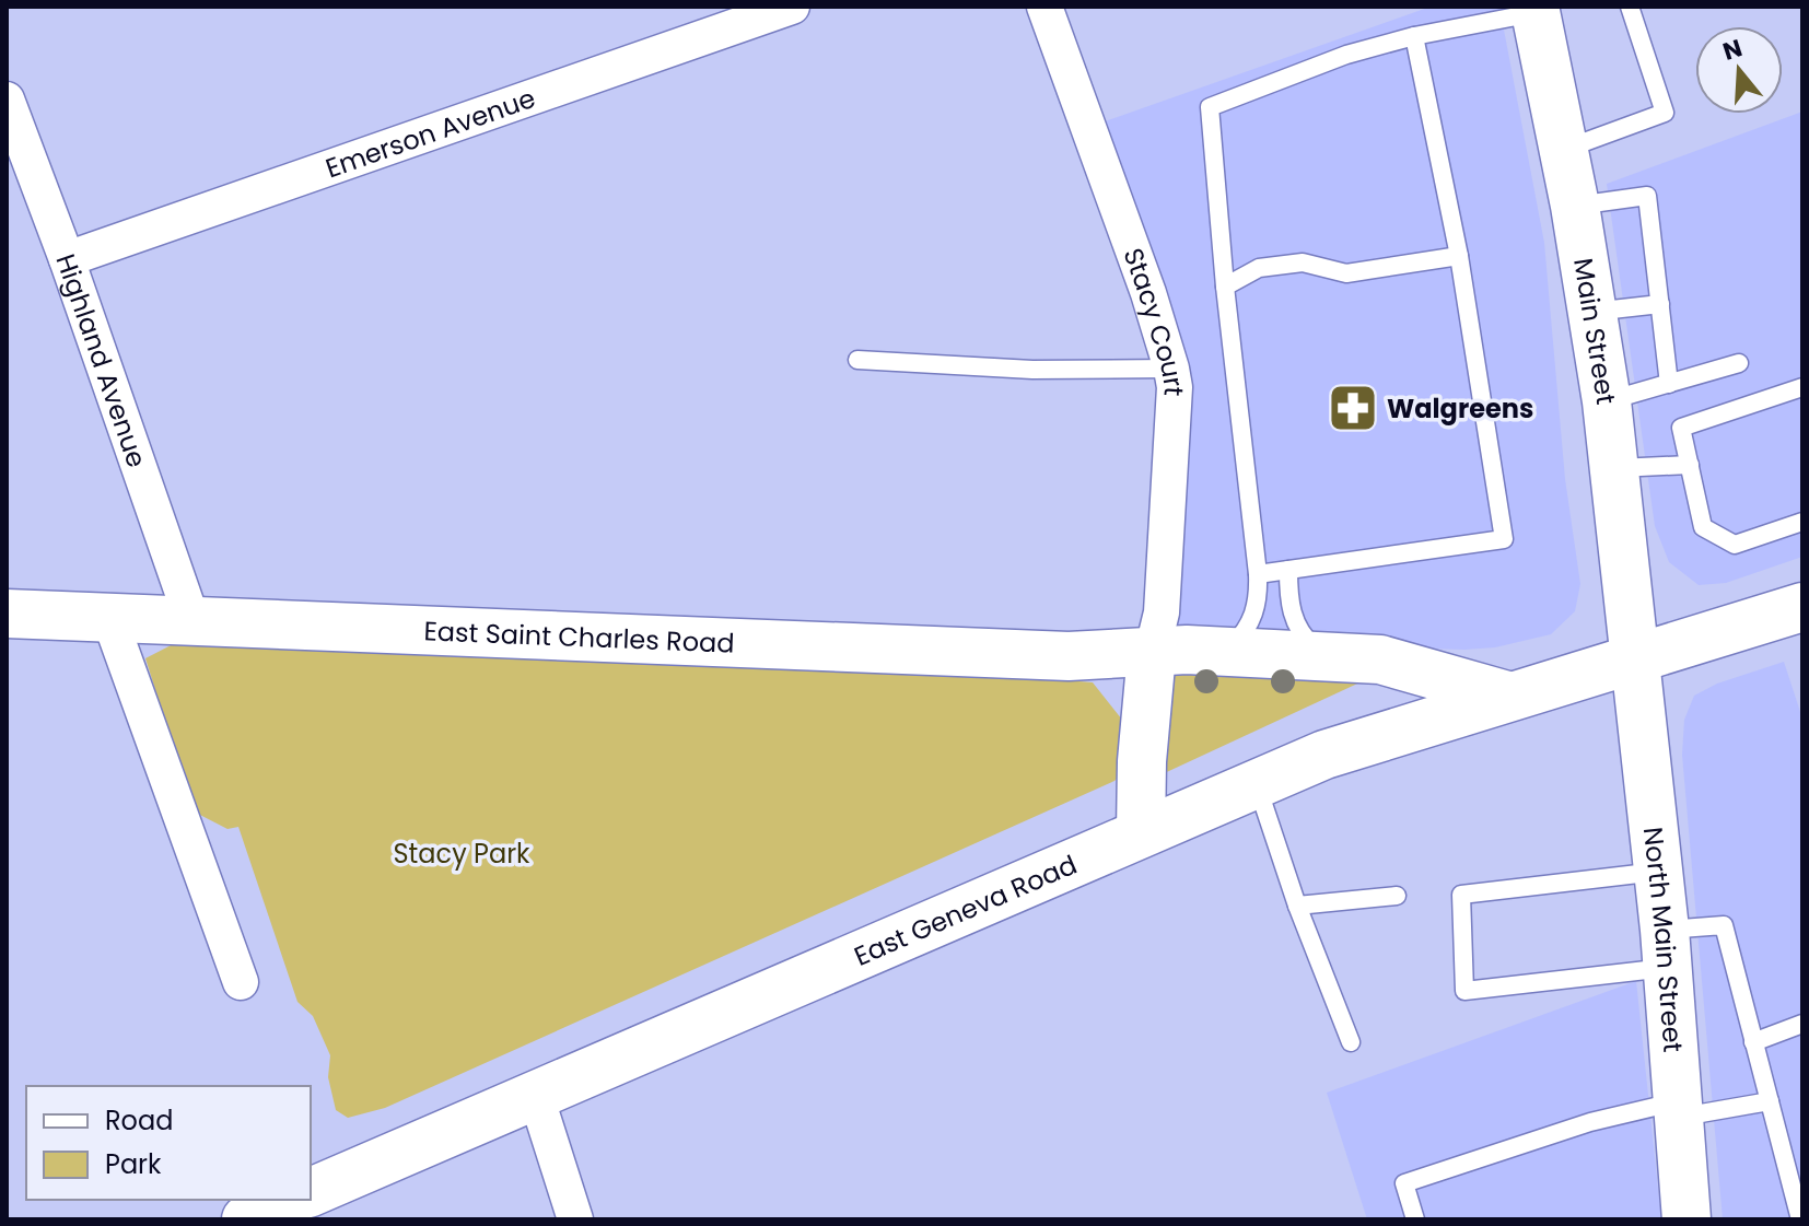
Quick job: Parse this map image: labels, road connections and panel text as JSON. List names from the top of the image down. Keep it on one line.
{"streets":{"street":["Emerson Avenue","Stacy Court","Main Street","Highland Avenue","East Saint Charles Road","East Geneva Road","North Main Street"]},"crossings":[["Emerson Avenue","Highland Avenue"],["Stacy Court","East Saint Charles Road"],["Main Street","East Geneva Road"],["Main Street","North Main Street"],["Highland Avenue","East Saint Charles Road"],["East Saint Charles Road","East Geneva Road"],["East Geneva Road","North Main Street"]],"parks":["Stacy Park"],"places":{"pharmacy":["Walgreens"]},"legend":["Road","Park"],"north":"top"}
